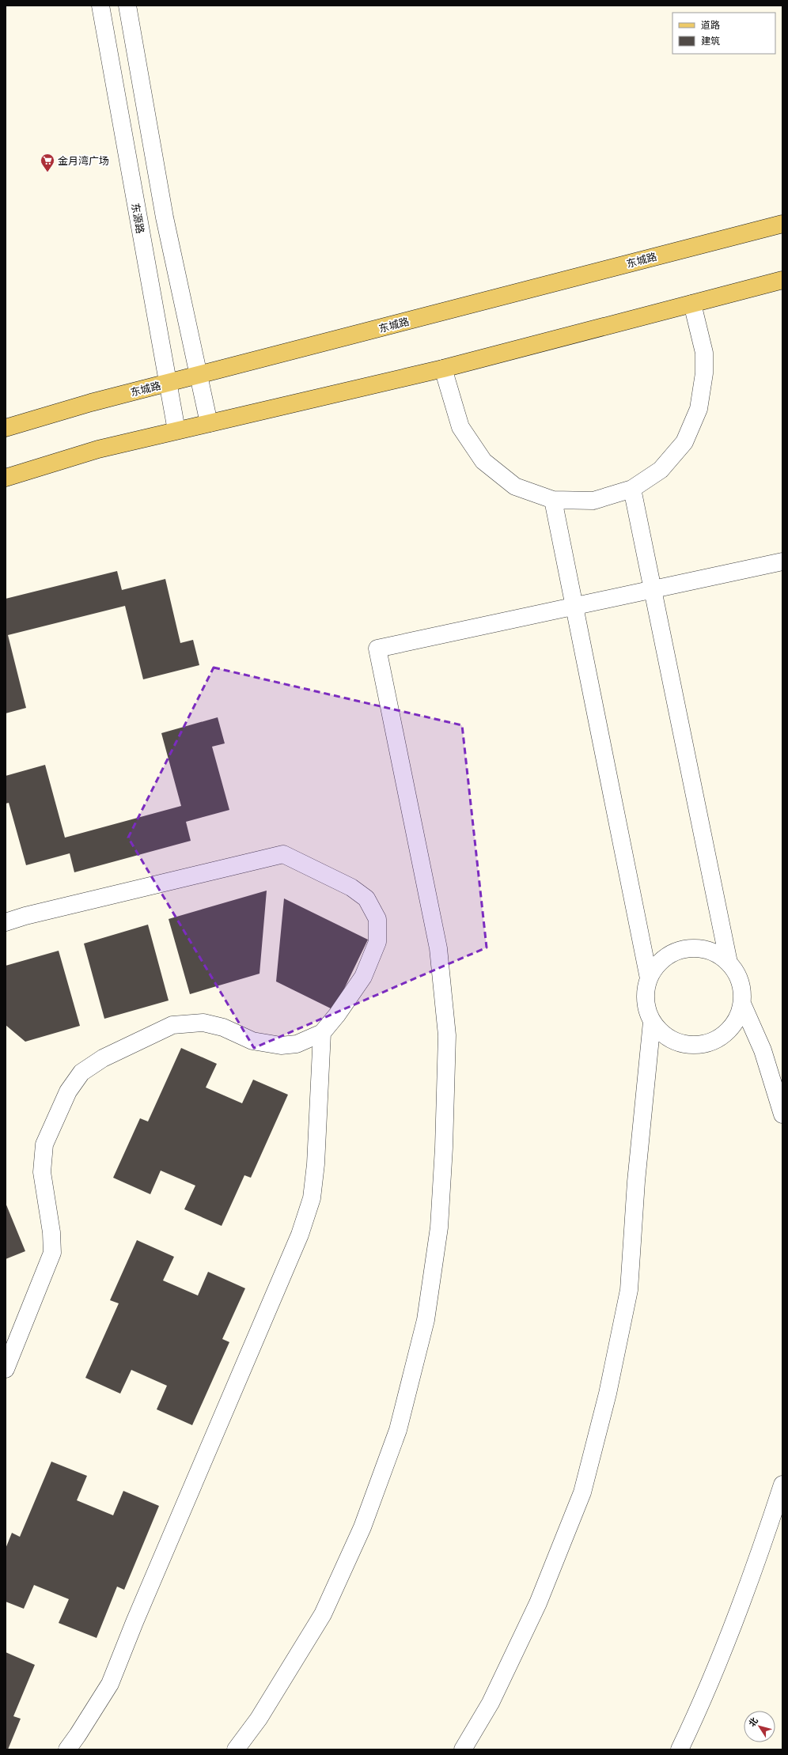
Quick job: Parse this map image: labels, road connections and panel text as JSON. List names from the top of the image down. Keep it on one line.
{"streets":{"main road":["东城路"],"street":["东源路"]},"crossings":[["东源路","东城路"]],"places":{"supermarket":["金月湾广场"]},"legend":["道路","建筑"],"north":"top left"}
